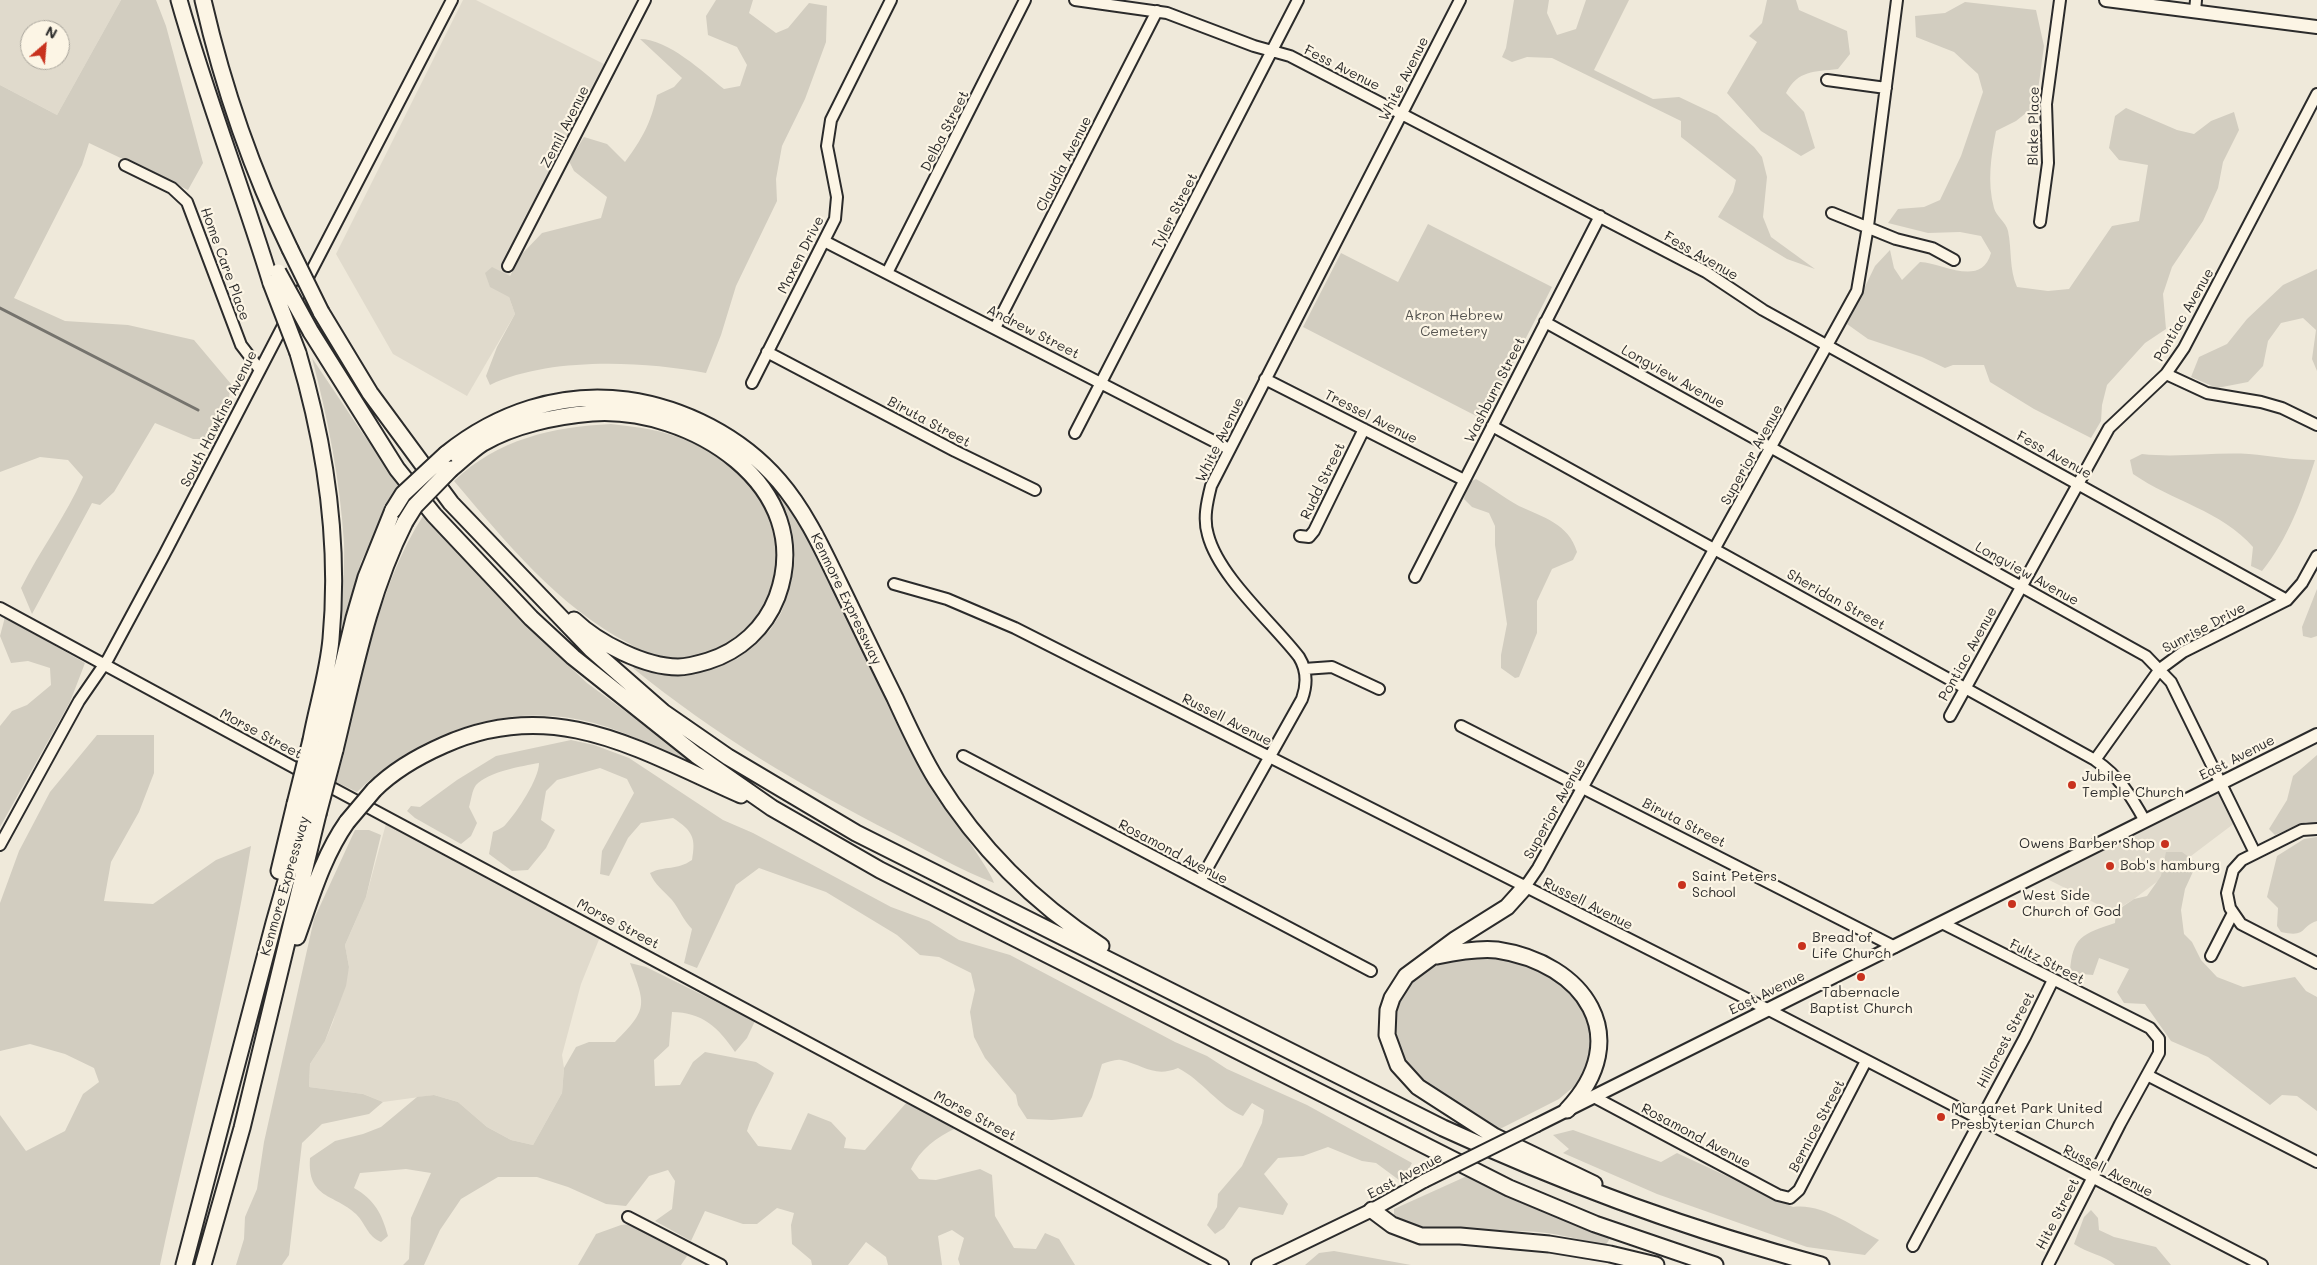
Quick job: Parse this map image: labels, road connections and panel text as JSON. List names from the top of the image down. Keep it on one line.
{"streets":{"highway":["Kenmore Expressway"],"main road":["East Avenue"],"street":["Fess Avenue","White Avenue","Blake Place","Zemil Avenue","Delba Street","Claudia Avenue","Tyler Street","Maxen Drive","Home Care Place","Pontiac Avenue","Andrew Street","Longview Avenue","Washburn Street","Tressel Avenue","South Hawkins Avenue","Biruta Street","Superior Avenue","Rudd Street","Sheridan Street","Sunrise Drive","Russell Avenue","Morse Street","Rosamond Avenue","Fultz Street","Hillcrest Street","Bernice Street","Hite Street"]},"crossings":[["Fess Avenue","White Avenue"],["Fess Avenue","Claudia Avenue"],["Fess Avenue","Tyler Street"],["Fess Avenue","Pontiac Avenue"],["Fess Avenue","Washburn Street"],["Fess Avenue","Superior Avenue"],["Fess Avenue","Sunrise Drive"],["White Avenue","Andrew Street"],["White Avenue","Tressel Avenue"],["White Avenue","Russell Avenue"],["White Avenue","Rosamond Avenue"],["Delba Street","Andrew Street"],["Claudia Avenue","Andrew Street"],["Tyler Street","Andrew Street"],["Maxen Drive","Andrew Street"],["Maxen Drive","Biruta Street"],["Home Care Place","South Hawkins Avenue"],["Pontiac Avenue","Longview Avenue"],["Pontiac Avenue","Sheridan Street"],["Longview Avenue","Washburn Street"],["Longview Avenue","Superior Avenue"],["Longview Avenue","Sunrise Drive"],["Longview Avenue","East Avenue"],["Washburn Street","Tressel Avenue"],["Washburn Street","Sheridan Street"],["Tressel Avenue","Rudd Street"],["South Hawkins Avenue","Morse Street"],["Biruta Street","Superior Avenue"],["Biruta Street","East Avenue"],["Superior Avenue","Sheridan Street"],["Superior Avenue","Russell Avenue"],["Sheridan Street","Sunrise Drive"],["Sheridan Street","East Avenue"],["Russell Avenue","East Avenue"],["Russell Avenue","Hillcrest Street"],["Russell Avenue","Bernice Street"],["Russell Avenue","Hite Street"],["East Avenue","Rosamond Avenue"],["East Avenue","Fultz Street"],["Rosamond Avenue","Bernice Street"],["Fultz Street","Hillcrest Street"],["Fultz Street","Hite Street"]],"parks":["Akron Hebrew Cemetery"],"places":["Jubilee Temple Church","Owens Barber Shop","Bob's hamburg","Saint Peters School","West Side Church of God","Bread of Life Church","Tabernacle Baptist Church","Margaret Park United Presbyterian Church"],"north":"top right"}
